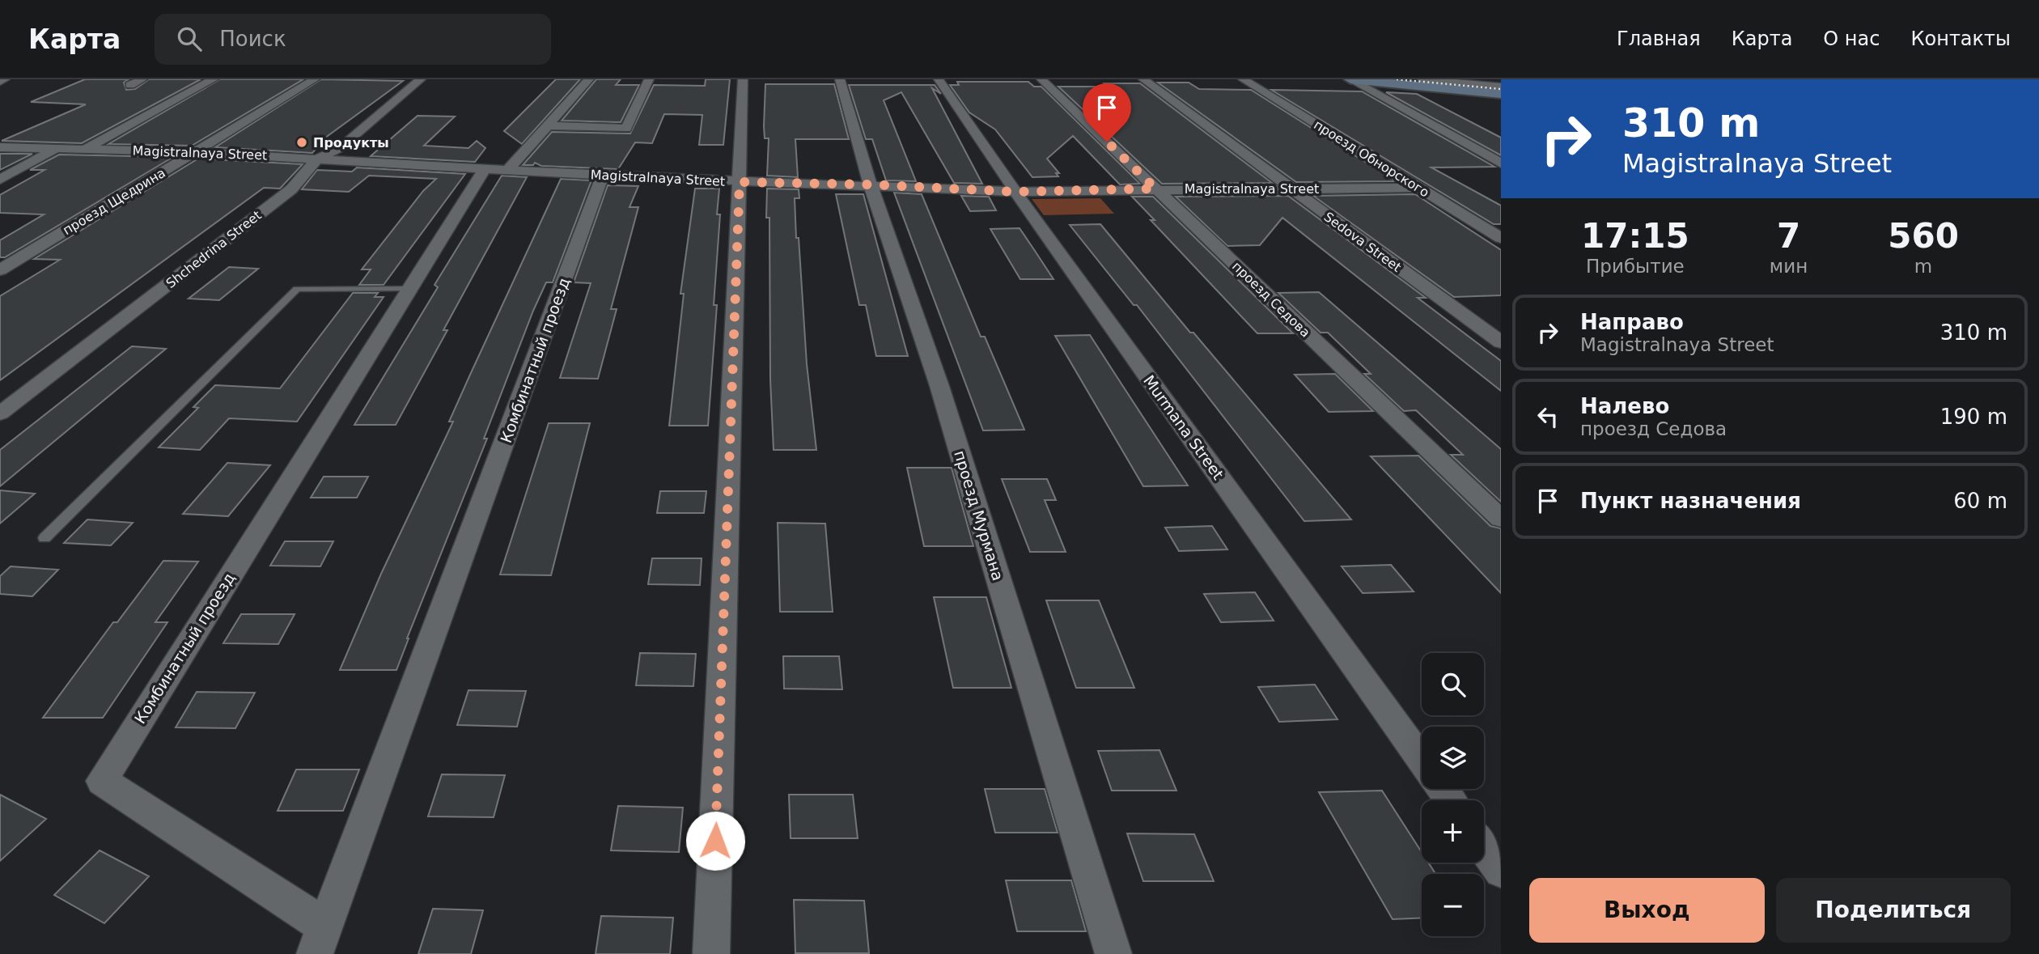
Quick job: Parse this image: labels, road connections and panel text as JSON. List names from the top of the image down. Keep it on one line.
{"streets":{"street":["Magistralnaya Street","проезд Обнорского","проезд Щедрина","Sedova Street","Shchedrina Street","проезд Седова","Комбинатный проезд","Murmana Street","проезд Мурмана"]},"crossings":[["Magistralnaya Street","проезд Обнорского"],["Magistralnaya Street","проезд Щедрина"],["Magistralnaya Street","Sedova Street"],["Magistralnaya Street","Shchedrina Street"],["Magistralnaya Street","проезд Седова"],["Magistralnaya Street","Комбинатный проезд"],["Magistralnaya Street","Murmana Street"],["Magistralnaya Street","проезд Мурмана"]],"places":["Продукты"],"page":{"header":"Карта","search":"Поиск","nav":["Главная","Карта","О нас","Контакты"],"turn":["310 m","Magistralnaya Street"],"eta":["17:15","Прибытие","7","мин","560","m"],"list":[{"name":"Направо","note":"Magistralnaya Street","value":"310 m"},{"name":"Налево","note":"проезд Седова","value":"190 m"},{"name":"Пункт назначения","value":"60 m"}],"map_buttons":["+","−"],"buttons":["Выход","Поделиться"]}}
